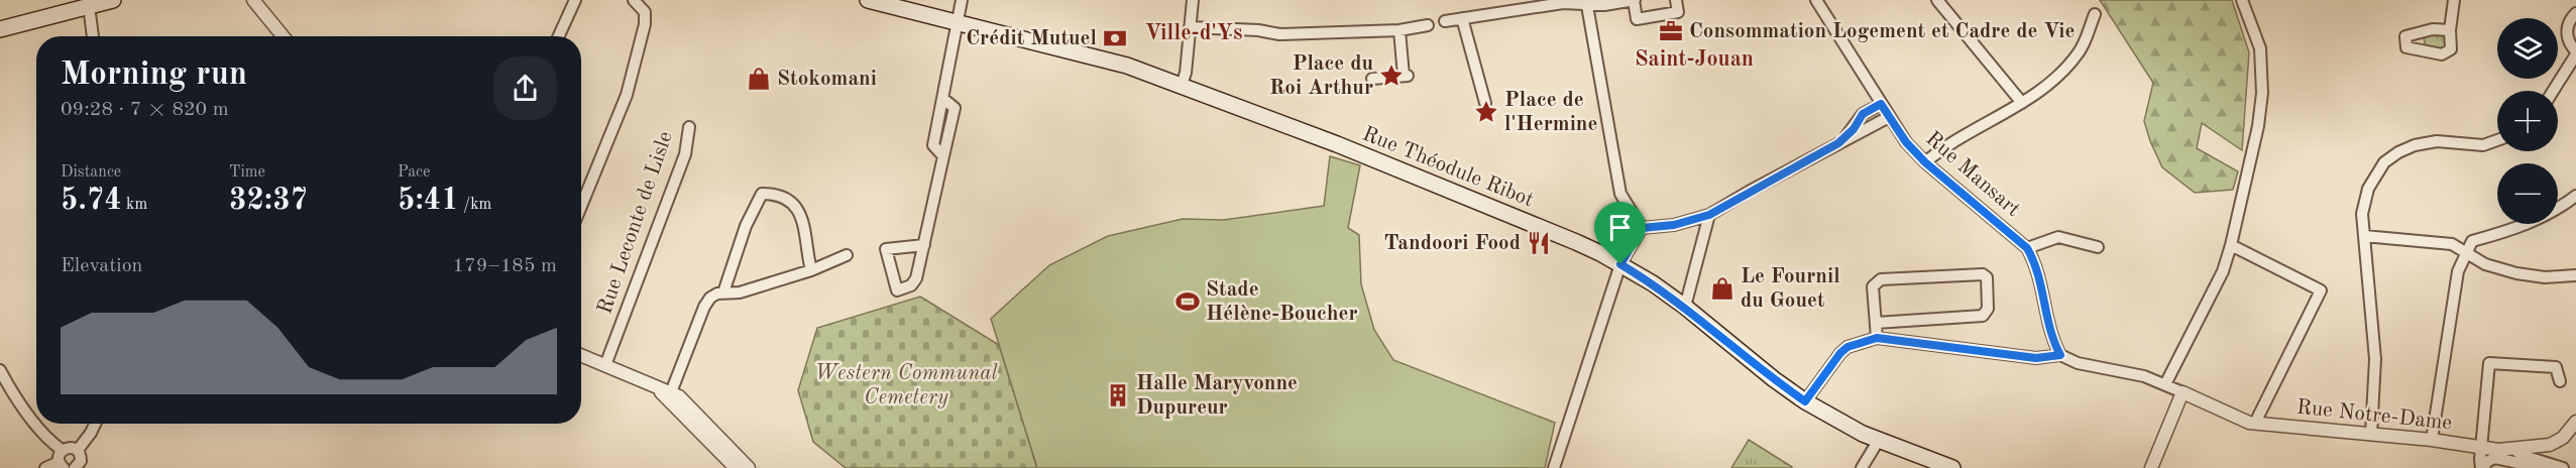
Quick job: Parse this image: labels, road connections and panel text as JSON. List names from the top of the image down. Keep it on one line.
{"streets":{"main road":["Rue Théodule Ribot"],"street":["Rue Mansart","Rue Leconte de Lisle","Rue Notre-Dame"]},"districts":["Ville-d'Ys","Saint-Jouan"],"parks":["Western Communal Cemetery"],"places":{"office":["Consommation Logement et Cadre de Vie"],"bank":["Crédit Mutuel"],"place":["Place du Roi Arthur","Place de l'Hermine"],"shop":["Stokomani","Le Fournil du Gouet"],"restaurant":["Tandoori Food"],"sports":["Stade Hélène-Boucher"],"building":["Halle Maryvonne Dupureur"]},"page":{"map_buttons":["+","−"],"heading":["Morning run","09:28 · 7 × 820 m"],"stats":[["Distance","5.74 km"],["Time","32:37"],["Pace","5:41 /km"]],"chart":["Elevation","179–185 m"]}}
